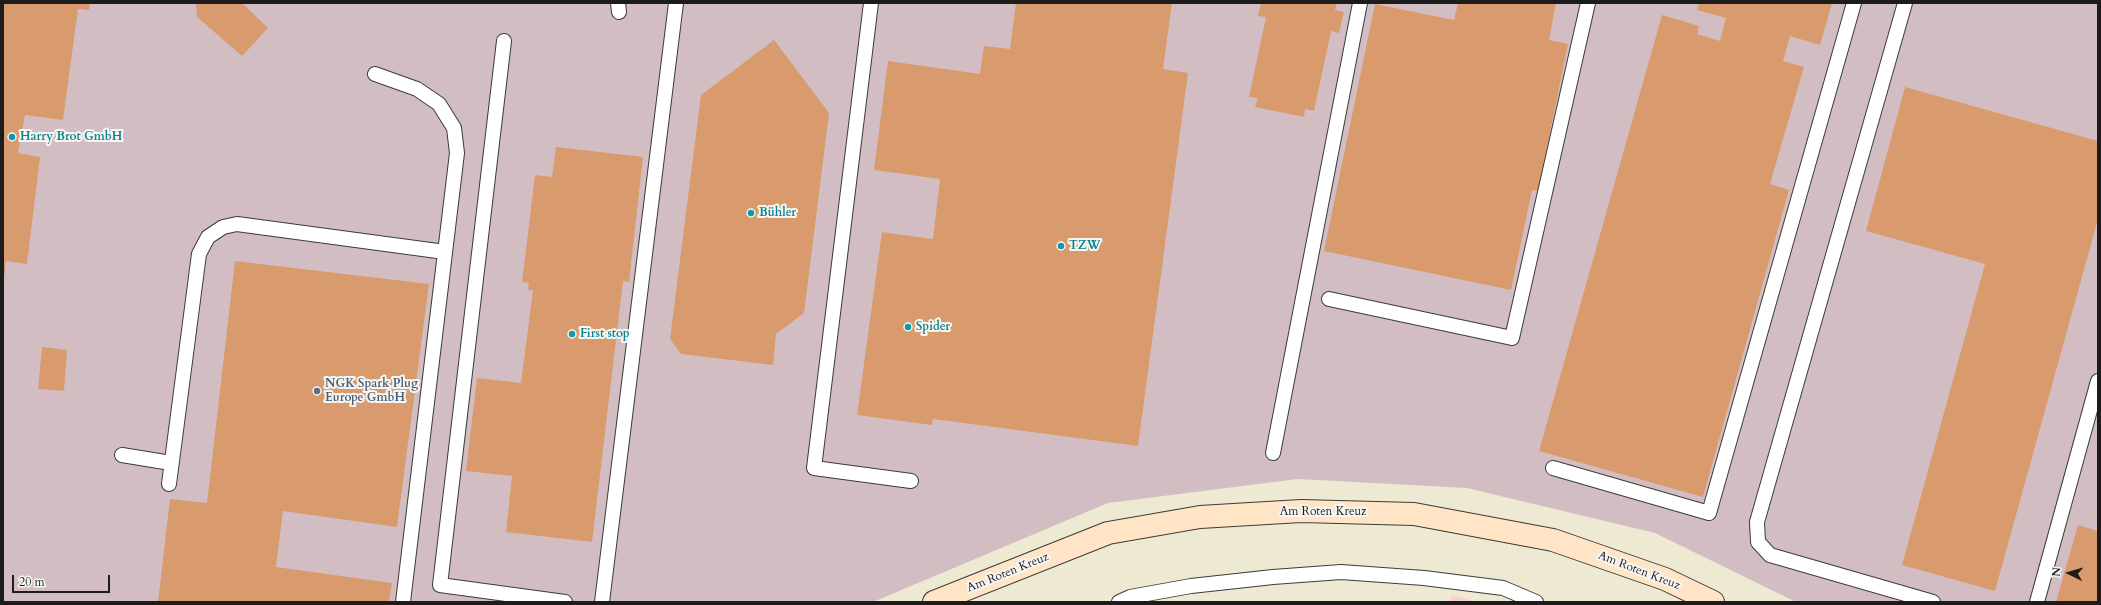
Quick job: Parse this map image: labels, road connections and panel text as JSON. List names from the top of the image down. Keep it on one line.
{"streets":{"street":["Am Roten Kreuz"]},"places":["Harry Brot GmbH","Bühler","TZW","Spider","First stop","NGK Spark Plug Europe GmbH"],"scale_bar":"20 m","north":"left"}
